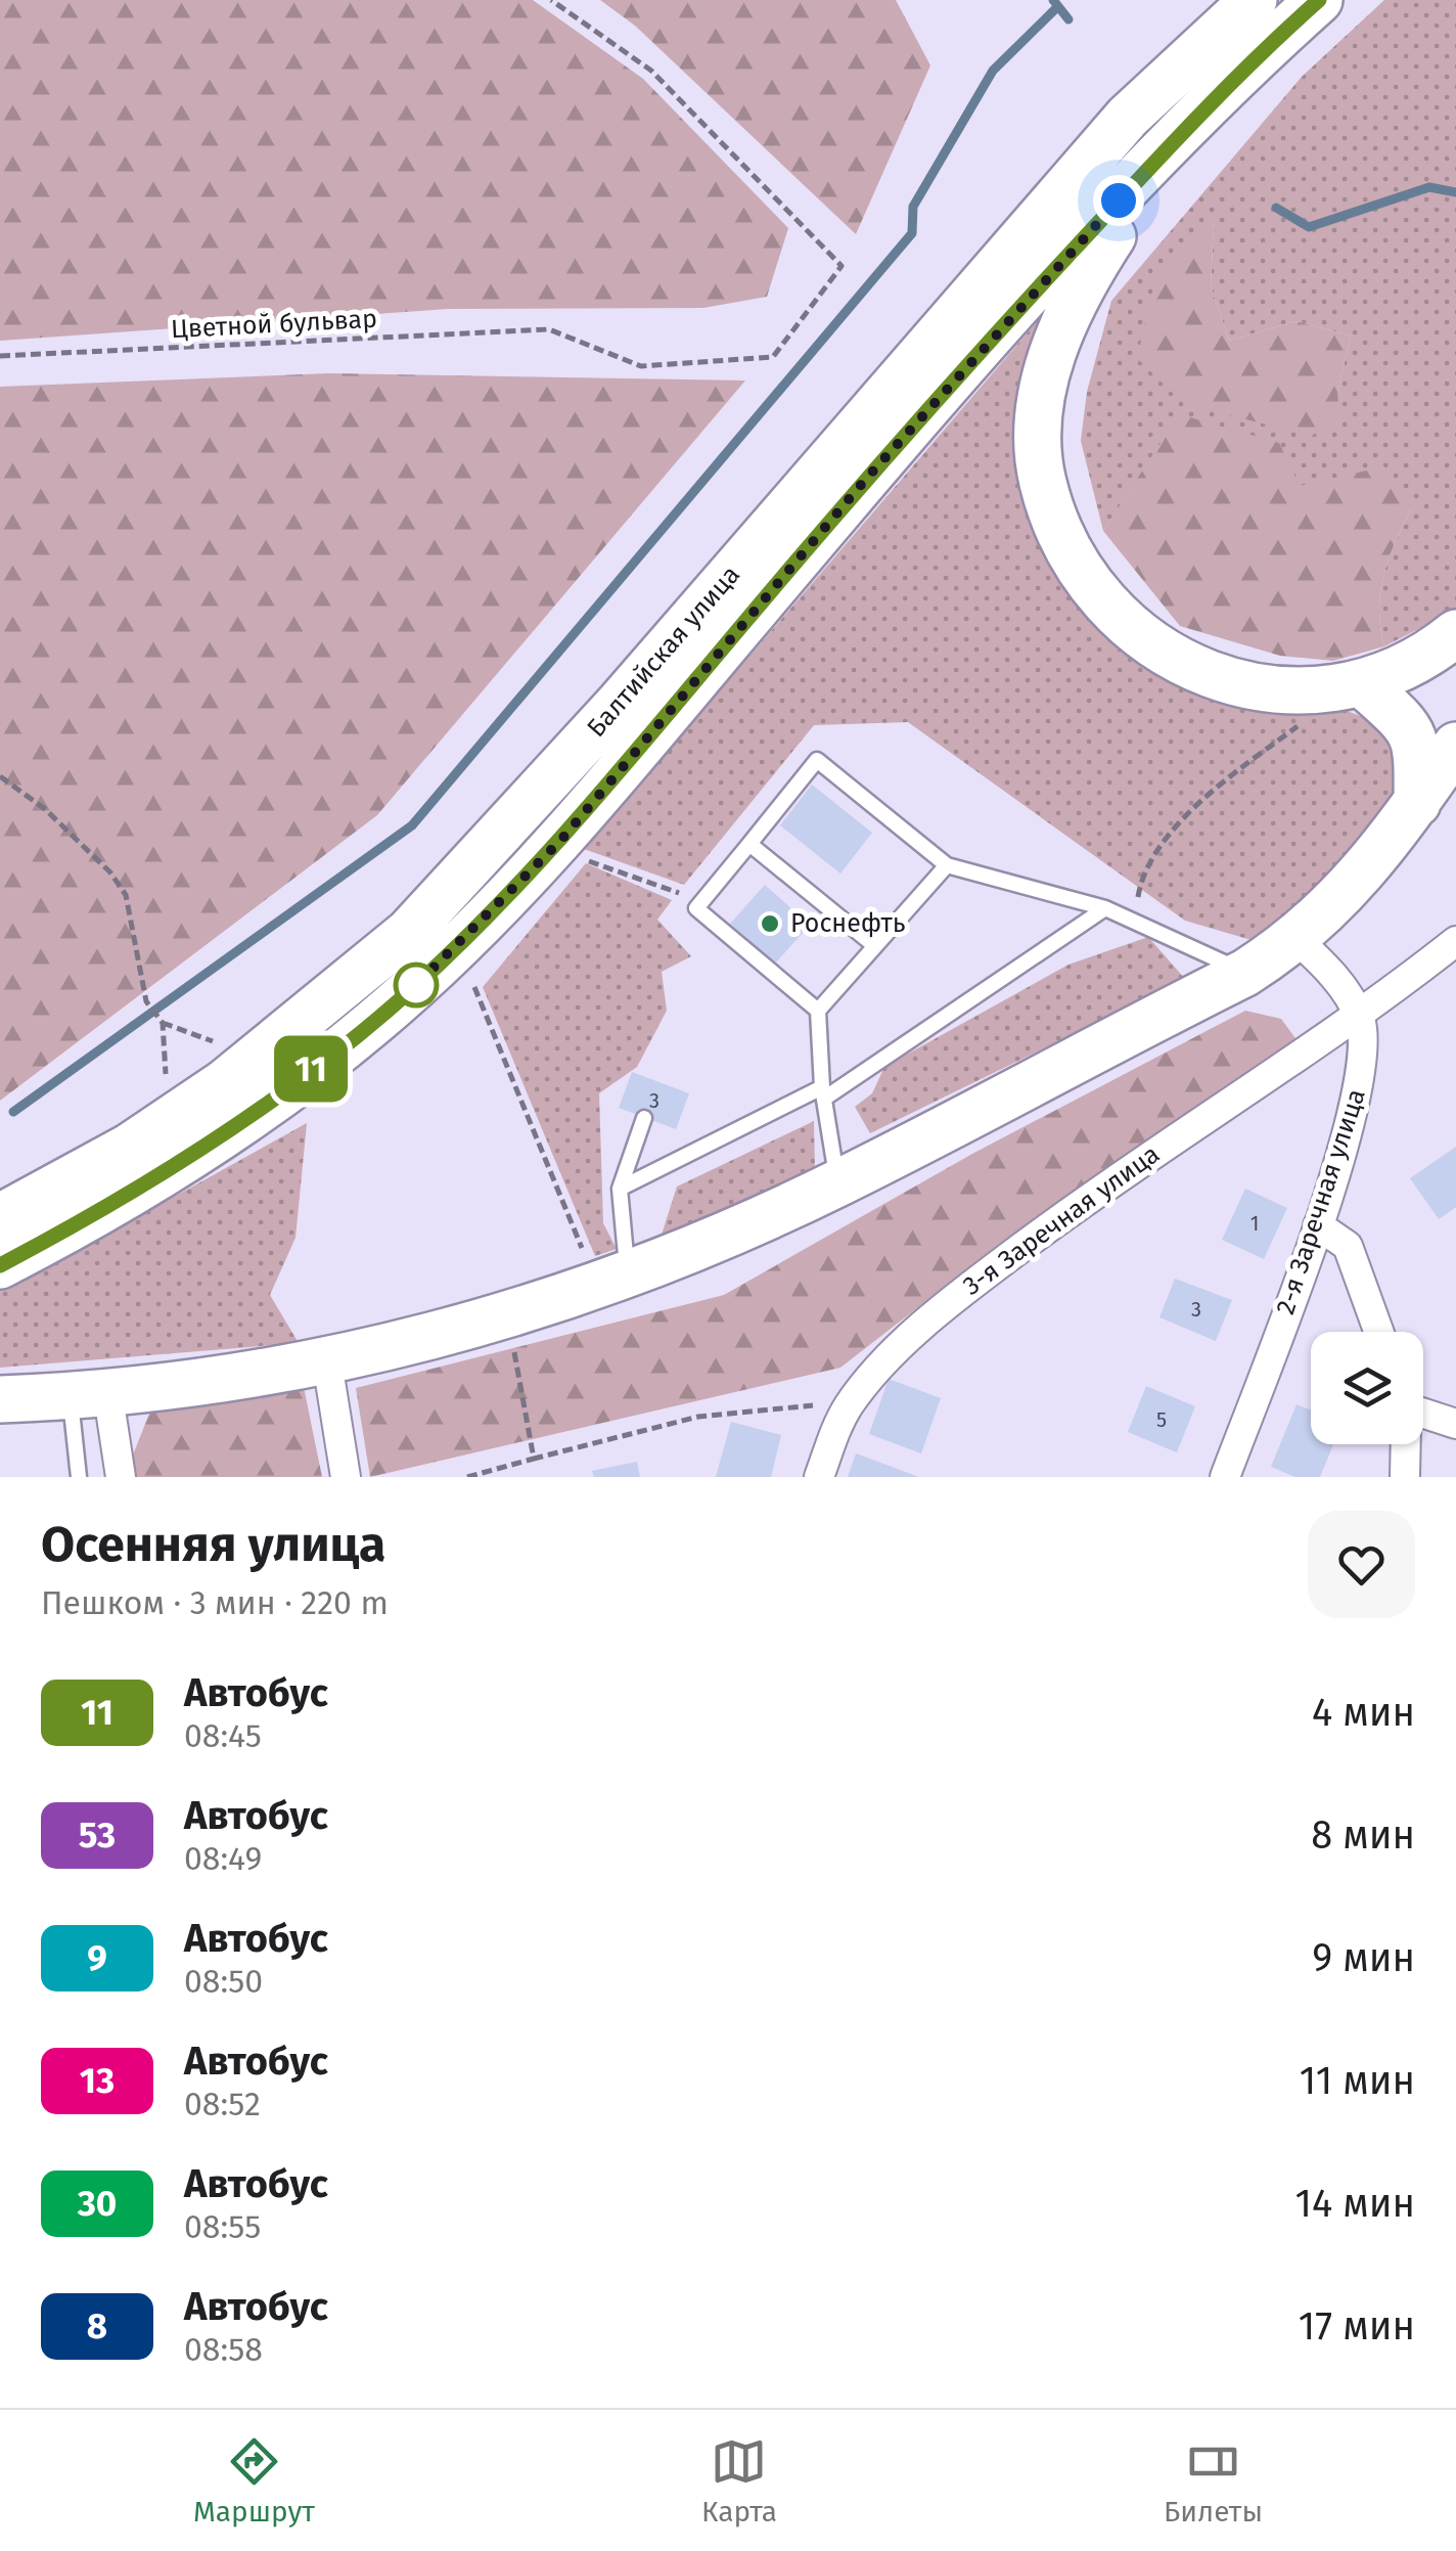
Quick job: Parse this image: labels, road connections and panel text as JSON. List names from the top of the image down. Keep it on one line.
{"streets":{"main road":["Балтийская улица"],"street":["2-я Заречная улица","3-я Заречная улица"],"path":["Цветной бульвар"]},"crossings":[["2-я Заречная улица","3-я Заречная улица"]],"places":["Роснефть"],"lines":["bus line 11"],"house_numbers":["3","1","3","5"],"page":{"on_map":"11","heading":["Осенняя улица","Пешком · 3 мин · 220 m"],"list":[{"mark":"11","name":"Автобус","note":"08:45","value":"4 мин"},{"mark":"53","name":"Автобус","note":"08:49","value":"8 мин"},{"mark":"9","name":"Автобус","note":"08:50","value":"9 мин"},{"mark":"13","name":"Автобус","note":"08:52","value":"11 мин"},{"mark":"30","name":"Автобус","note":"08:55","value":"14 мин"},{"mark":"8","name":"Автобус","note":"08:58","value":"17 мин"}],"tabs":["Маршрут","Карта","Билеты"]}}
